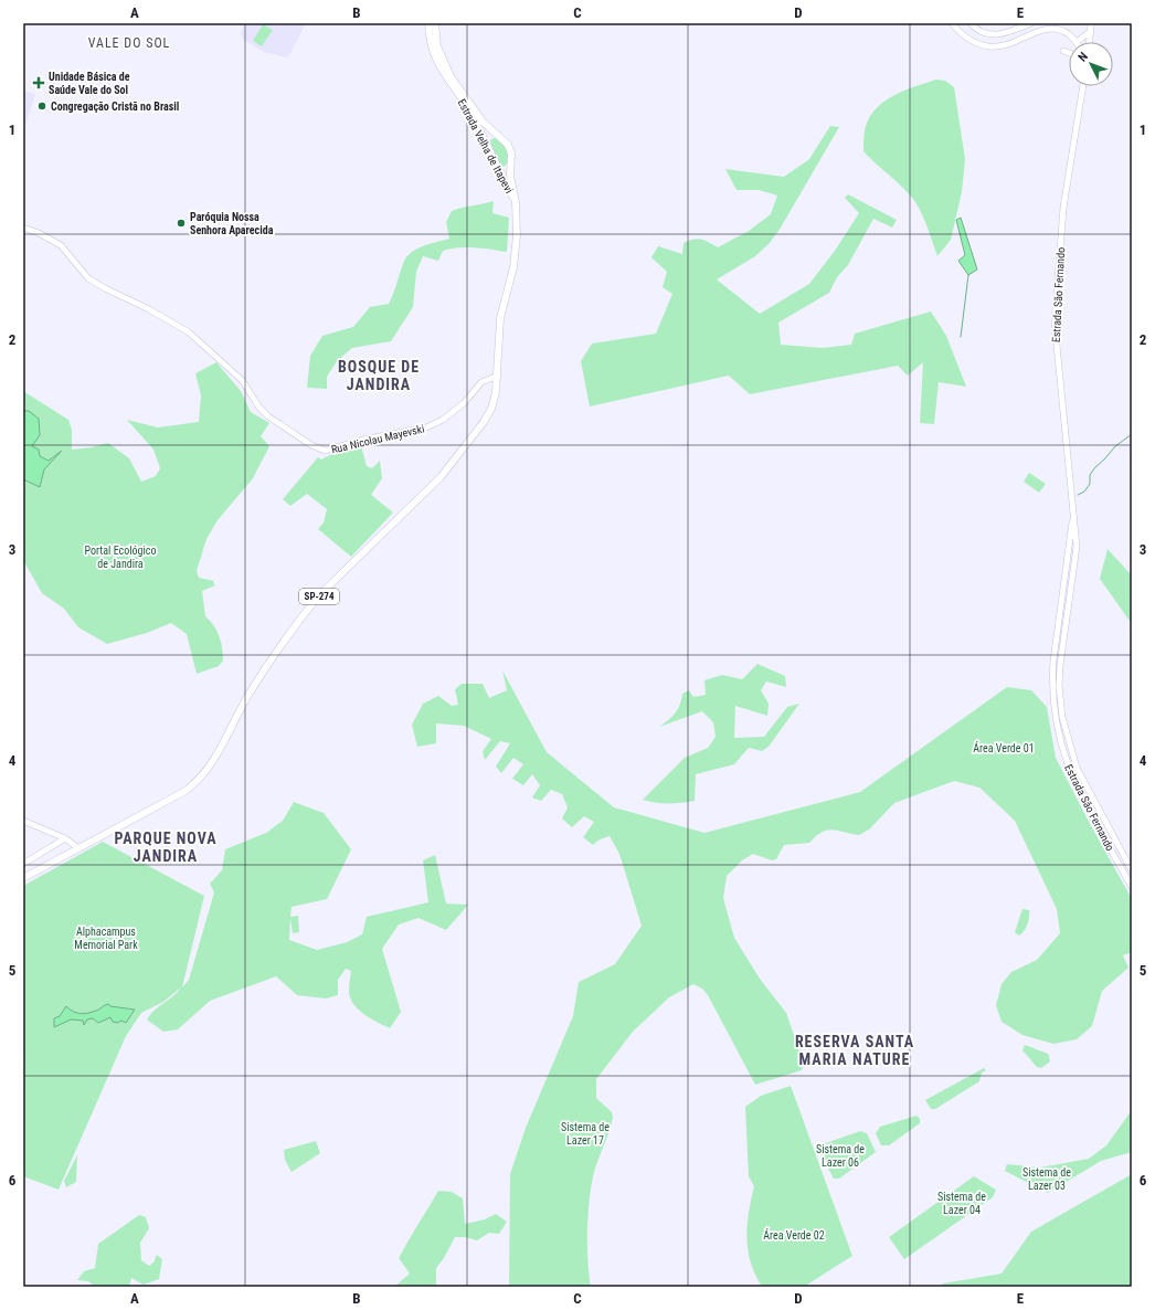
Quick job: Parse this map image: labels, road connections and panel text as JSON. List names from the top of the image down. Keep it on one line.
{"streets":{"main road":["Estrada Velha de Itapevi","Estrada São Fernando","Rua Nicolau Mayevski","SP-274"]},"crossings":[["Estrada Velha de Itapevi","SP-274"],["Rua Nicolau Mayevski","SP-274"]],"districts":["VALE DO SOL","BOSQUE DE JANDIRA","PARQUE NOVA JANDIRA","RESERVA SANTA MARIA NATURE"],"parks":["Portal Ecológico de Jandira","Área Verde 01","Alphacampus Memorial Park","Sistema de Lazer 17","Sistema de Lazer 06","Sistema de Lazer 03","Sistema de Lazer 04","Área Verde 02"],"places":{"health":["Unidade Básica de Saúde Vale do Sol"],"other":["Congregação Cristã no Brasil","Paróquia Nossa Senhora Aparecida"]},"north":"top left","grid":{"columns":["A","B","C","D","E"],"rows":["1","2","3","4","5","6"]}}
